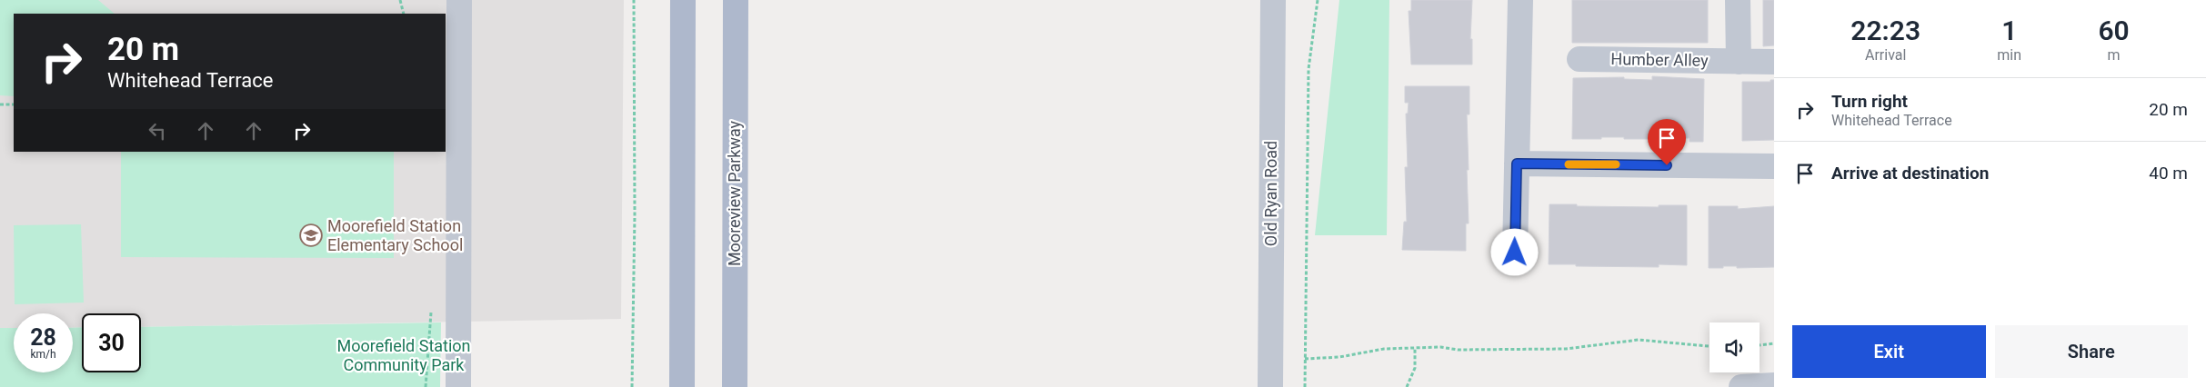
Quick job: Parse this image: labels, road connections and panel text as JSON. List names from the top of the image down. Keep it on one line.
{"streets":{"main road":["Mooreview Parkway"],"street":["Humber Alley","Old Ryan Road"]},"parks":["Moorefield Station Community Park"],"places":{"school or university":["Moorefield Station Elementary School"]},"page":{"eta":["22:23","Arrival","1","min","60","m"],"turn":["20 m","Whitehead Terrace"],"list":[{"name":"Turn right","note":"Whitehead Terrace","value":"20 m"},{"name":"Arrive at destination","value":"40 m"}],"speed":"28 km/h","limit":"30","buttons":["Exit","Share"]}}
